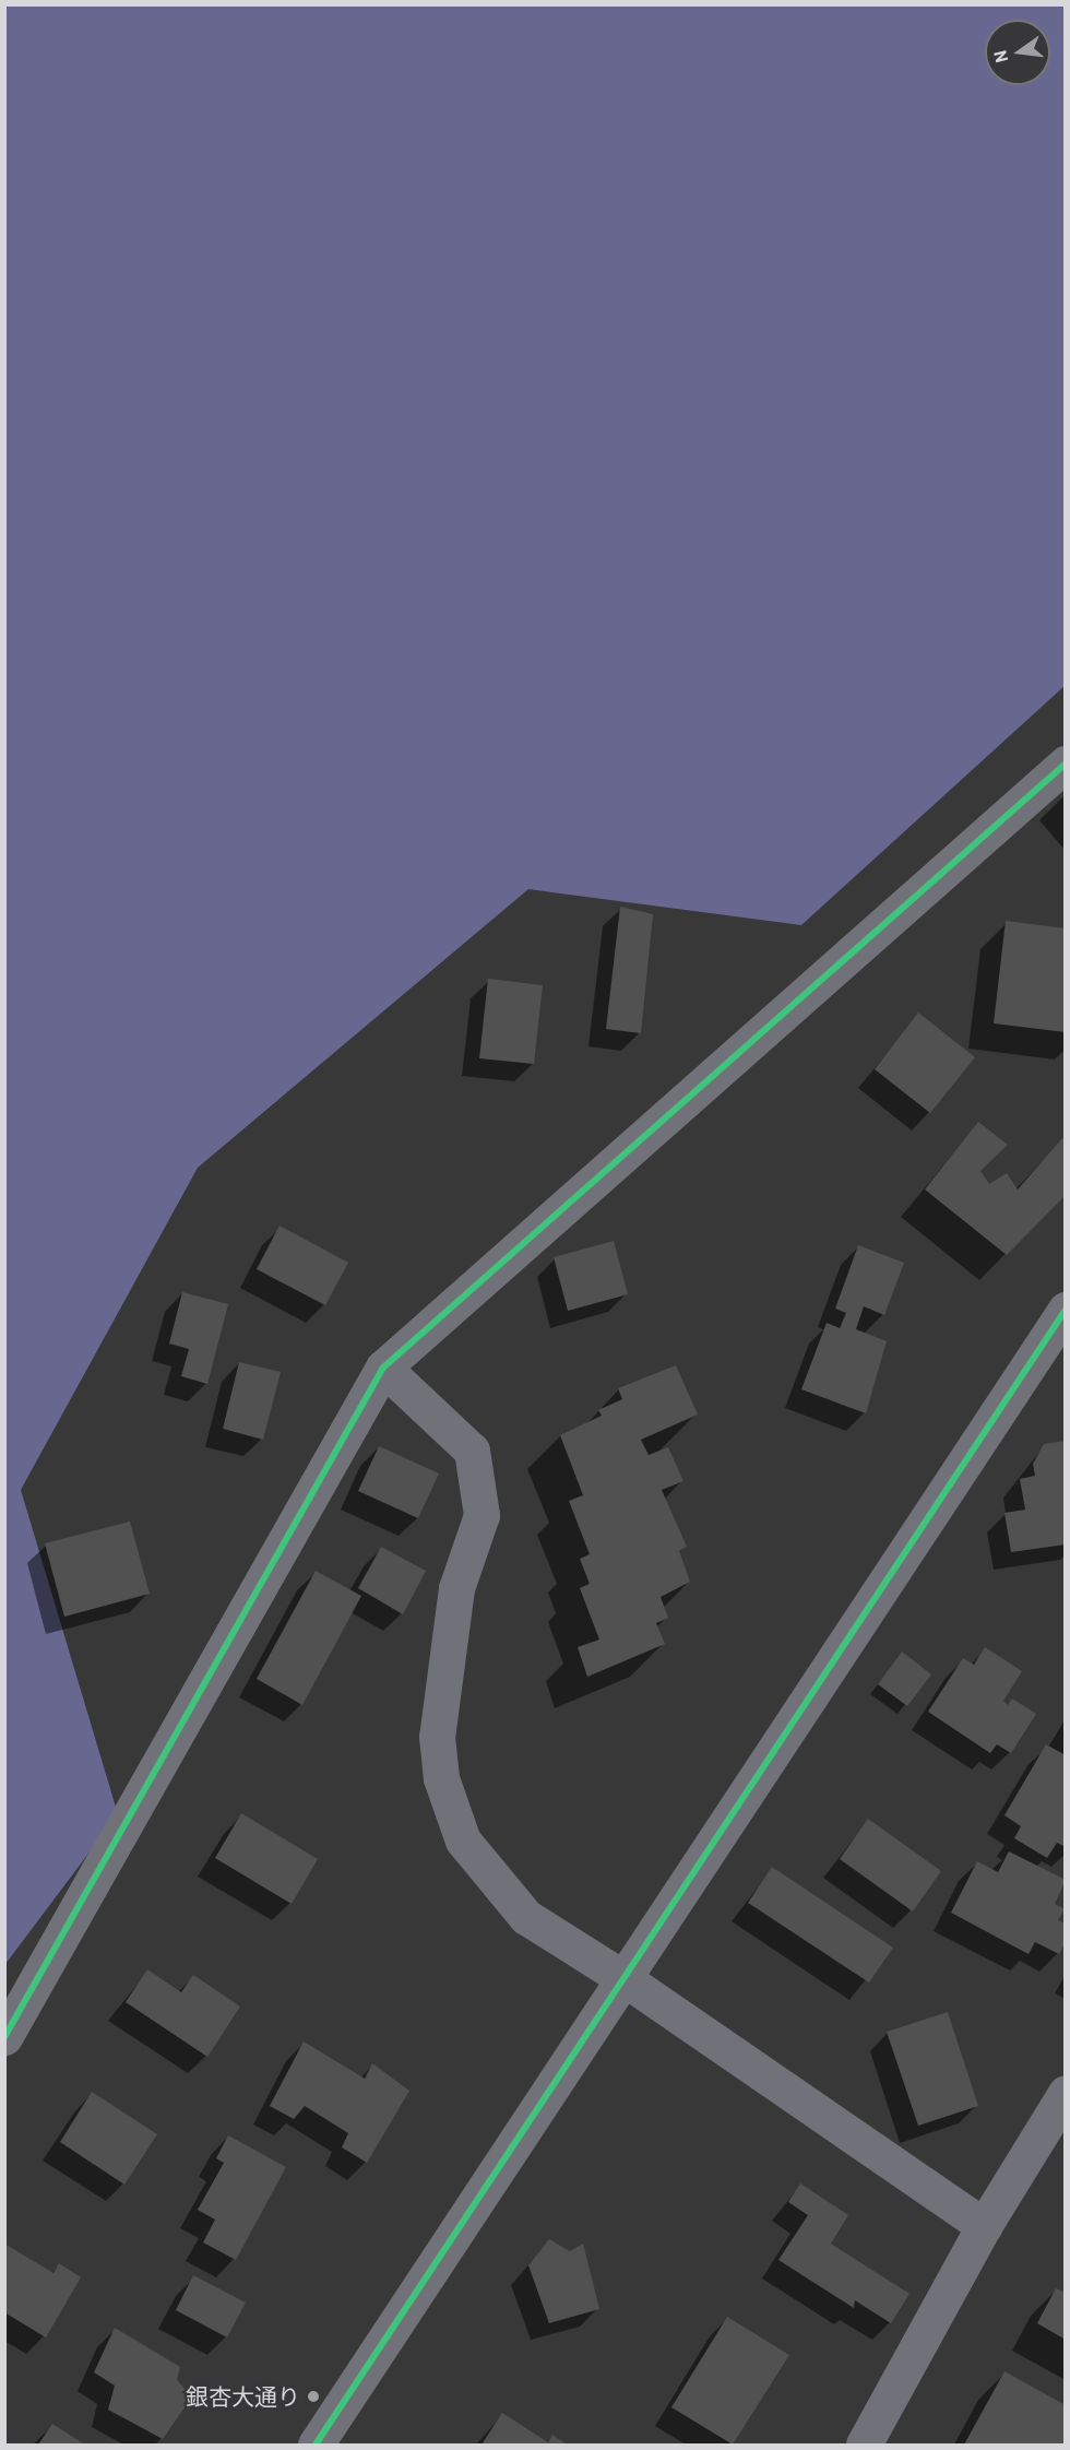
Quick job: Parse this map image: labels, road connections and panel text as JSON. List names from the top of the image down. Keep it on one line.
{"places":["銀杏大通り"],"north":"left"}
